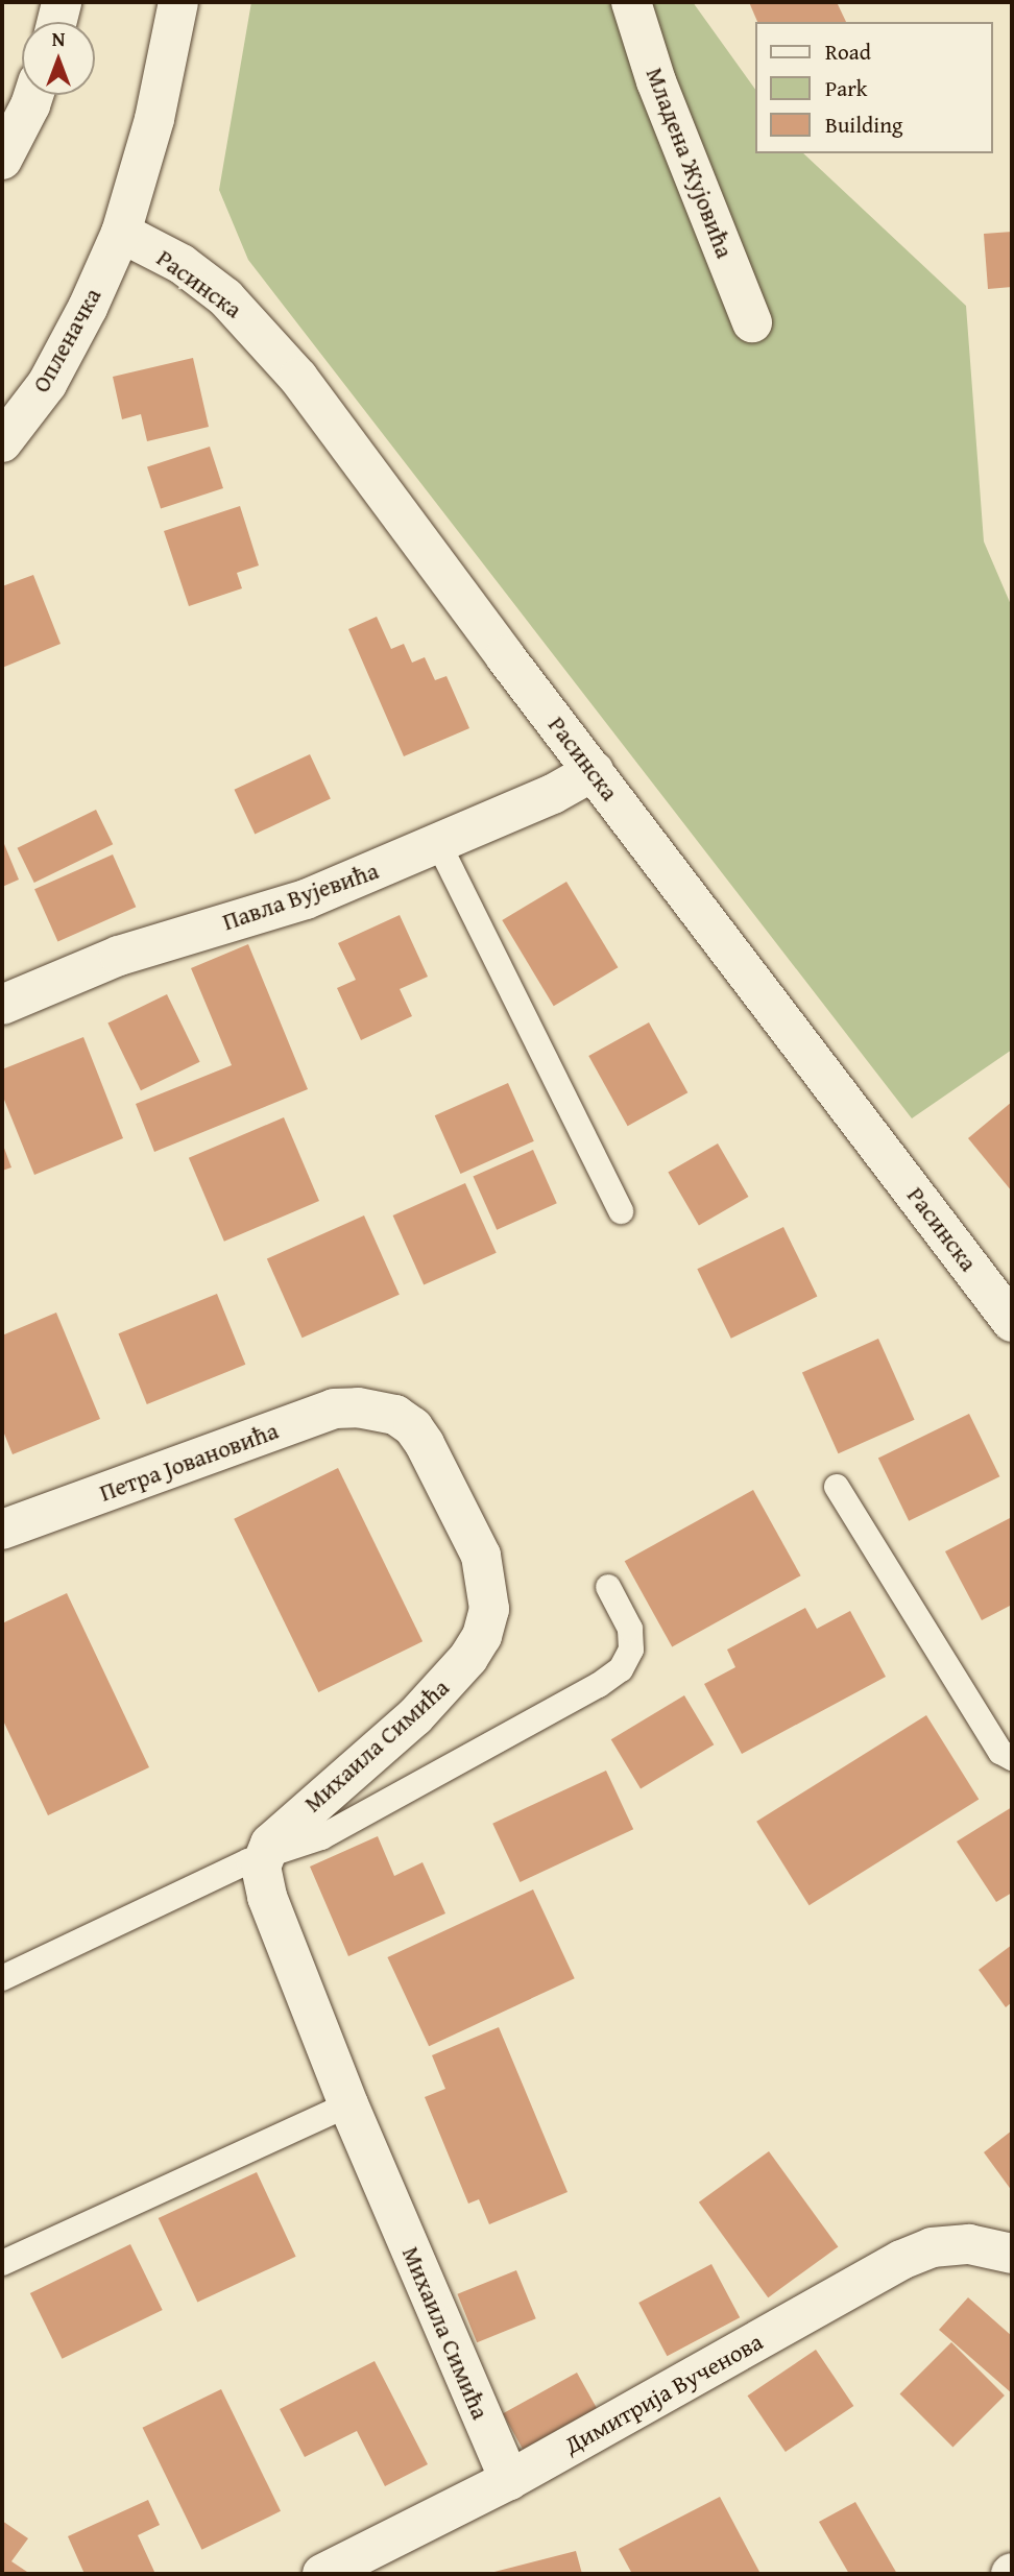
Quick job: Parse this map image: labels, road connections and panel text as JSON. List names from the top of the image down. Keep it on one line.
{"streets":{"street":["Младена Жујовића","Расинска","Опленачка","Павла Вујевића","Петра Јовановића","Михаила Симића","Димитрија Вученова"]},"crossings":[["Расинска","Опленачка"],["Расинска","Павла Вујевића"],["Петра Јовановића","Михаила Симића"],["Михаила Симића","Димитрија Вученова"]],"legend":["Road","Park","Building"],"north":"top"}
